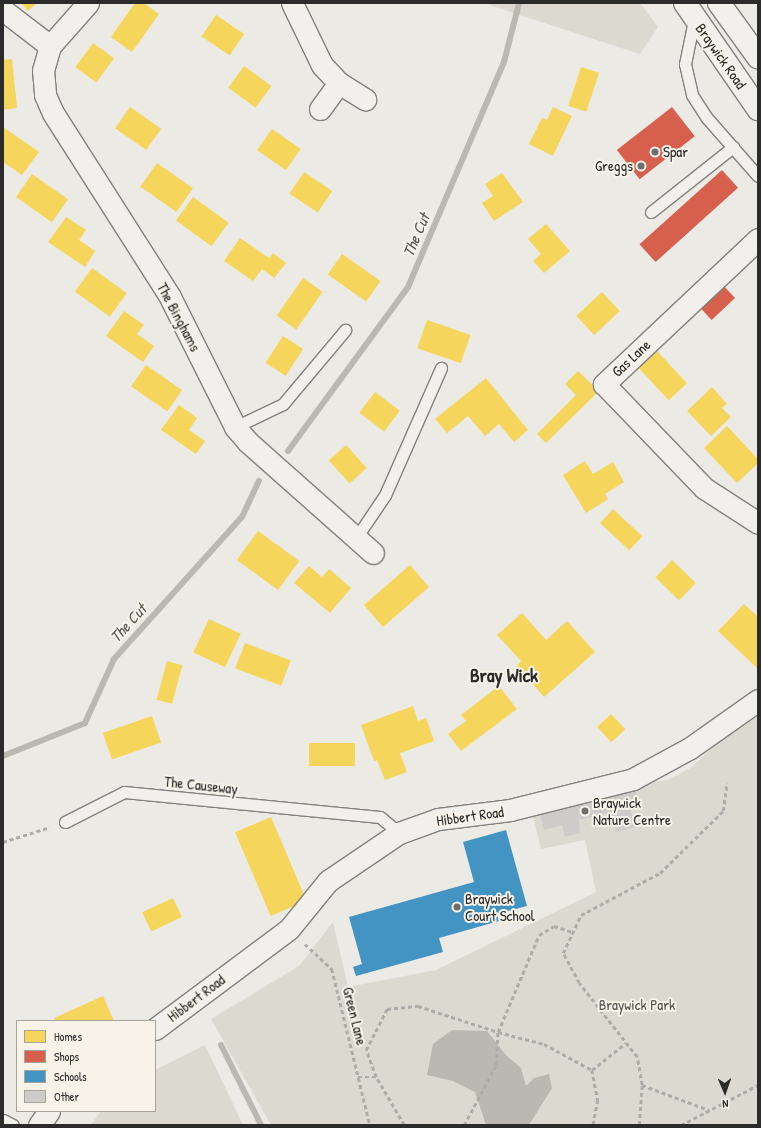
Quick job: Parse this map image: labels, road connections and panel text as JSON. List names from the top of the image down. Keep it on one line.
{"streets":{"main road":["Braywick Road"],"street":["The Binghams","Gas Lane","Hibbert Road"],"lane":["The Causeway"],"path":["Green Lane"]},"crossings":[["The Causeway","Hibbert Road"],["Hibbert Road","Green Lane"]],"districts":["Bray Wick"],"water":["The Cut"],"parks":["Braywick Park"],"places":["Spar","Greggs","Braywick Nature Centre","Braywick Court School"],"legend":["Homes","Shops","Schools","Other"],"north":"bottom"}
